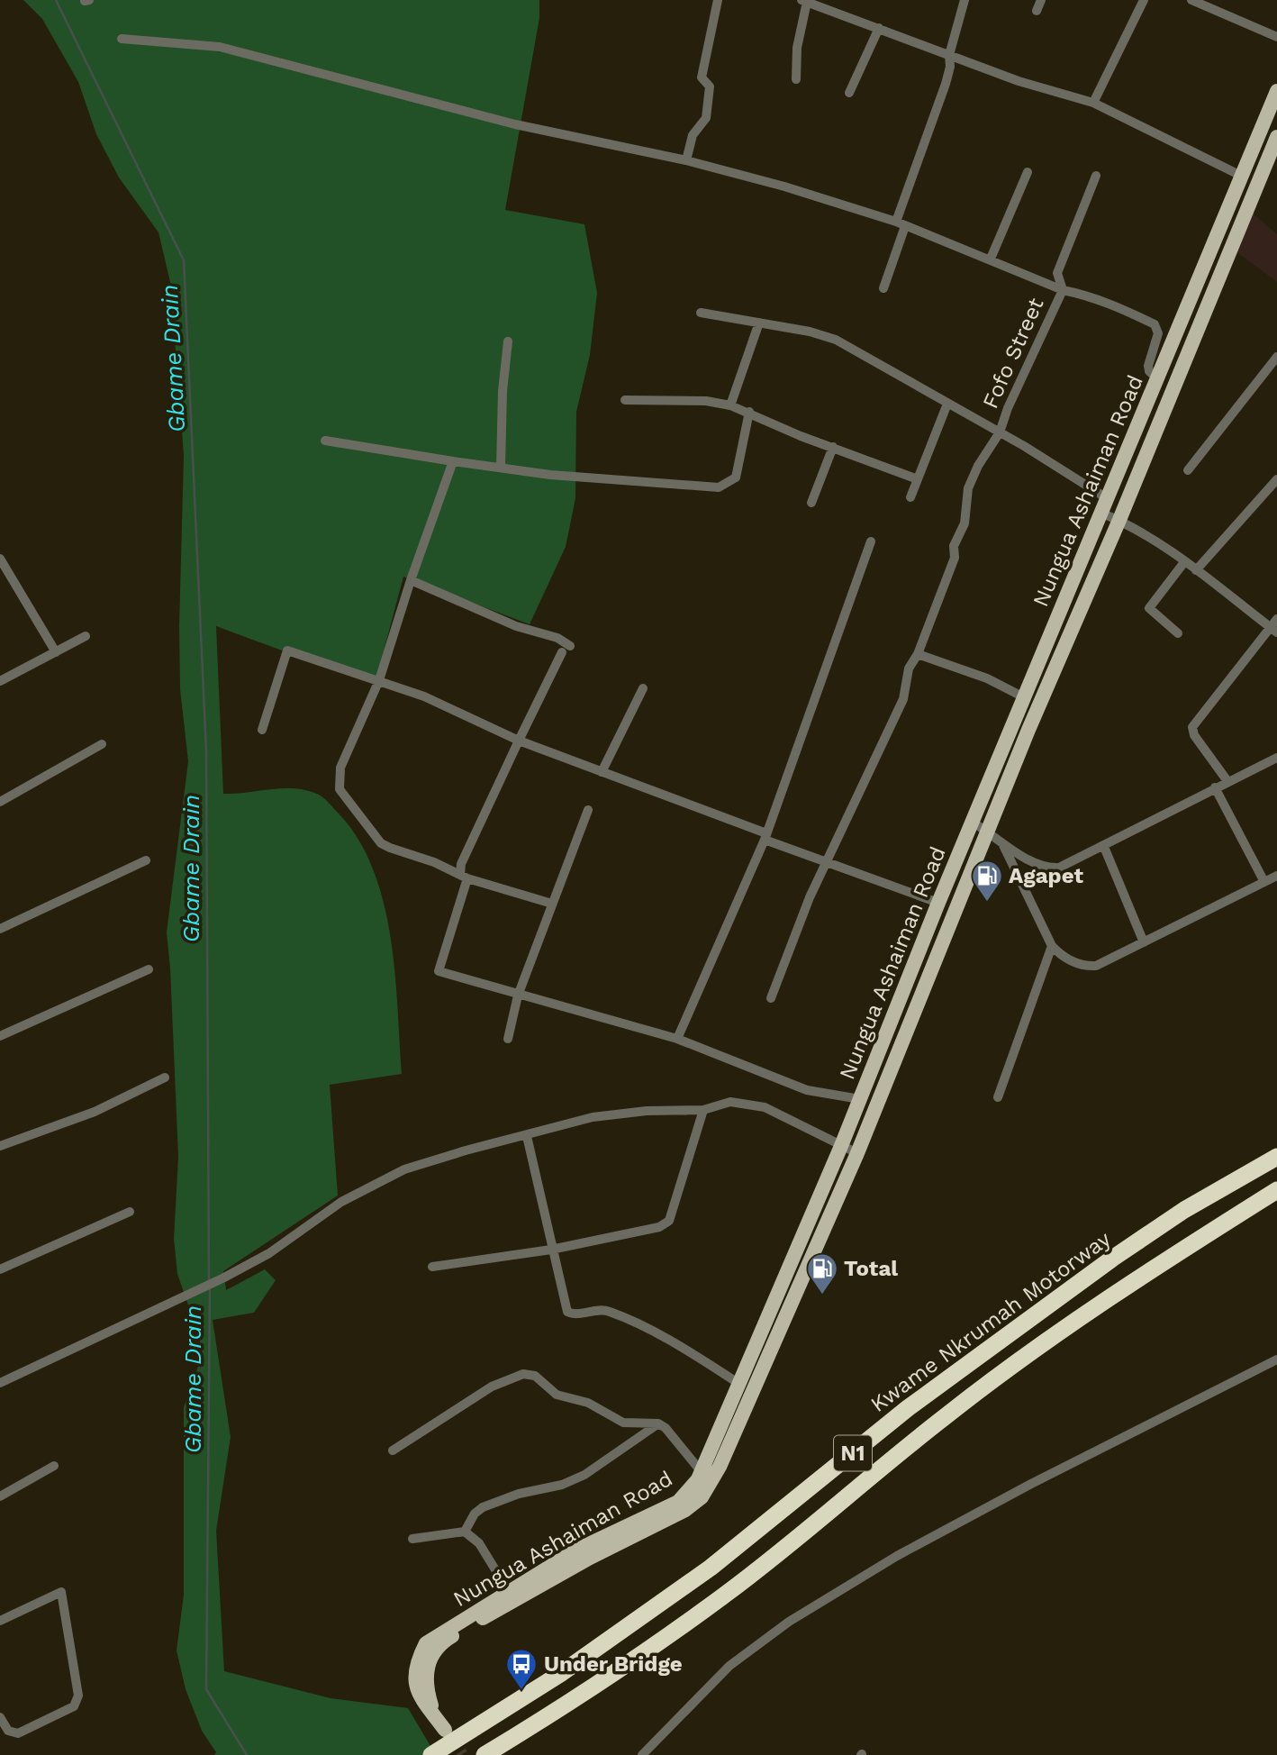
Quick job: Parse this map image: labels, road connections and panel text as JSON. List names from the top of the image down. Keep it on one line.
{"streets":{"highway":["Kwame Nkrumah Motorway","N1"],"main road":["Nungua Ashaiman Road"],"street":["Fofo Street"]},"water":["Gbame Drain"],"places":{"fuel station":["Agapet","Total"],"bus stop":["Under Bridge"]}}
